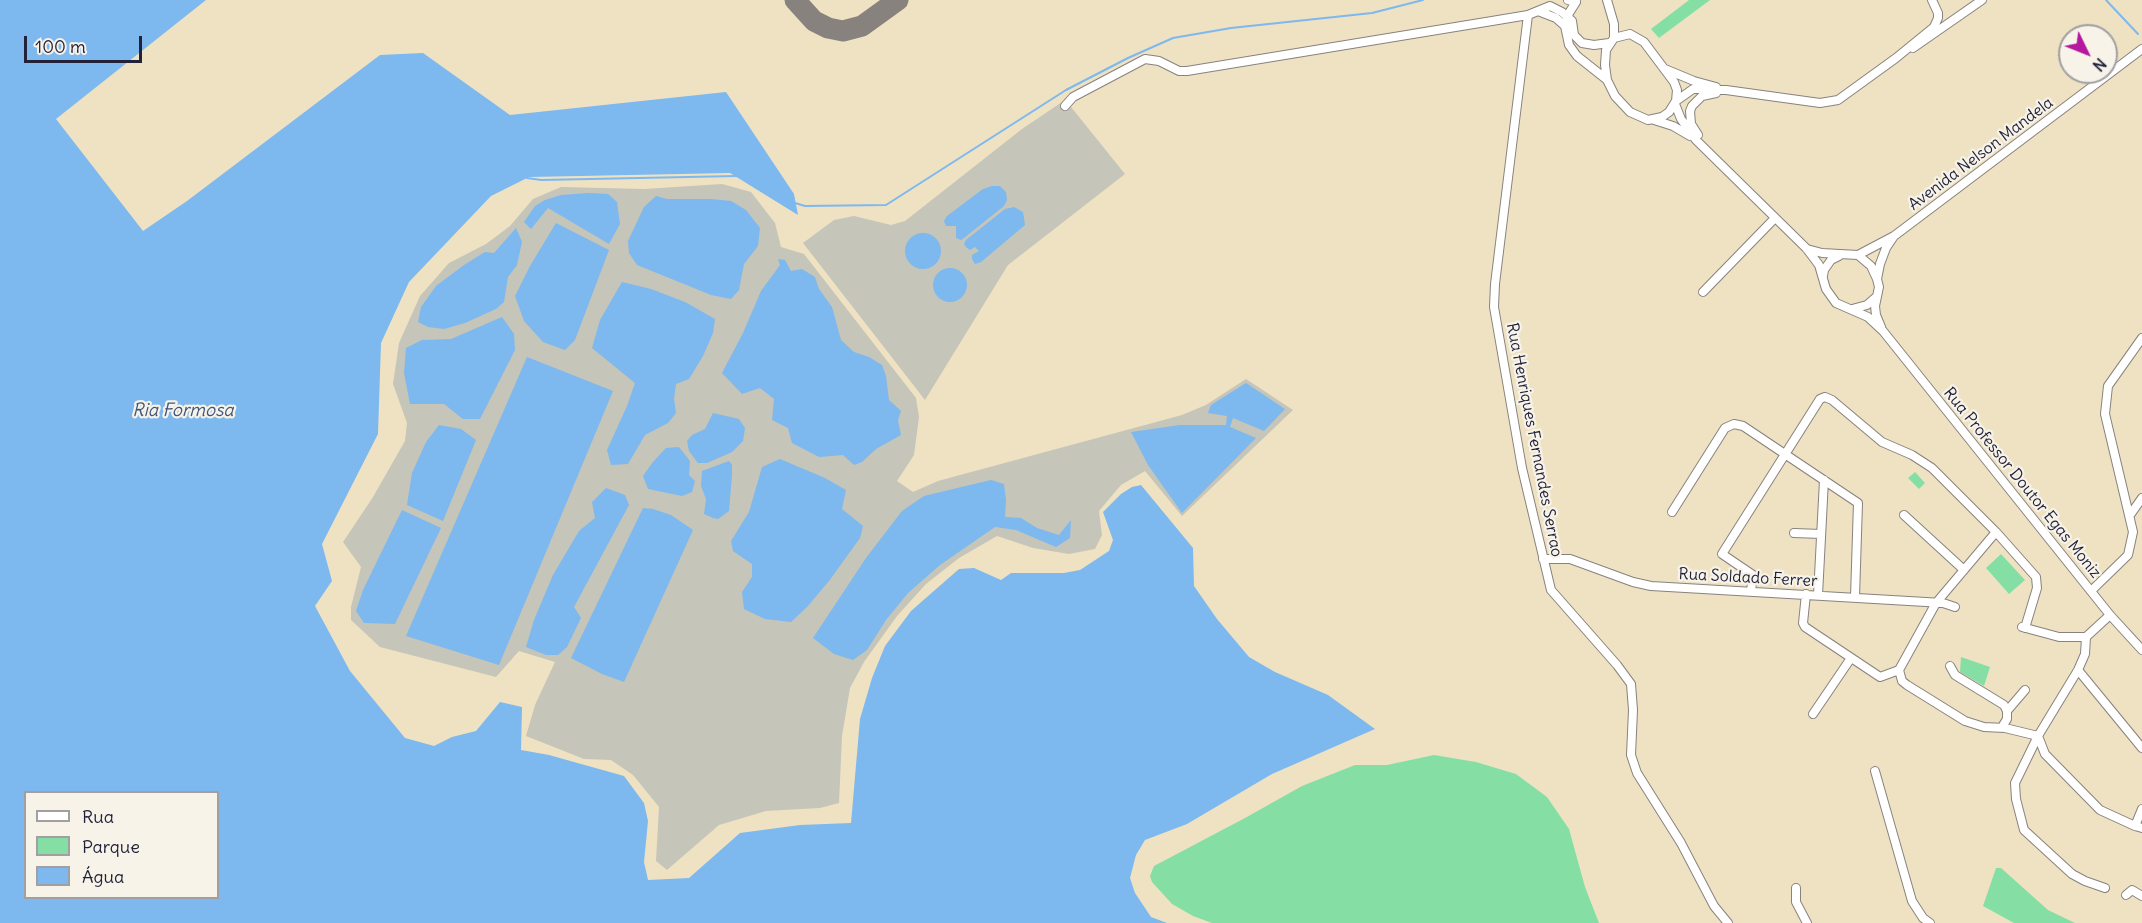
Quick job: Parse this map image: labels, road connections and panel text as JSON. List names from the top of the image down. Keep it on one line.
{"streets":{"street":["Avenida Nelson Mandela","Rua Henriques Fernandes Serrao","Rua Professor Doutor Egas Moniz","Rua Soldado Ferrer"]},"crossings":[["Rua Henriques Fernandes Serrao","Rua Soldado Ferrer"]],"water":["Ria Formosa"],"legend":["Rua","Parque","Água"],"scale_bar":"100 m","north":"bottom right"}
